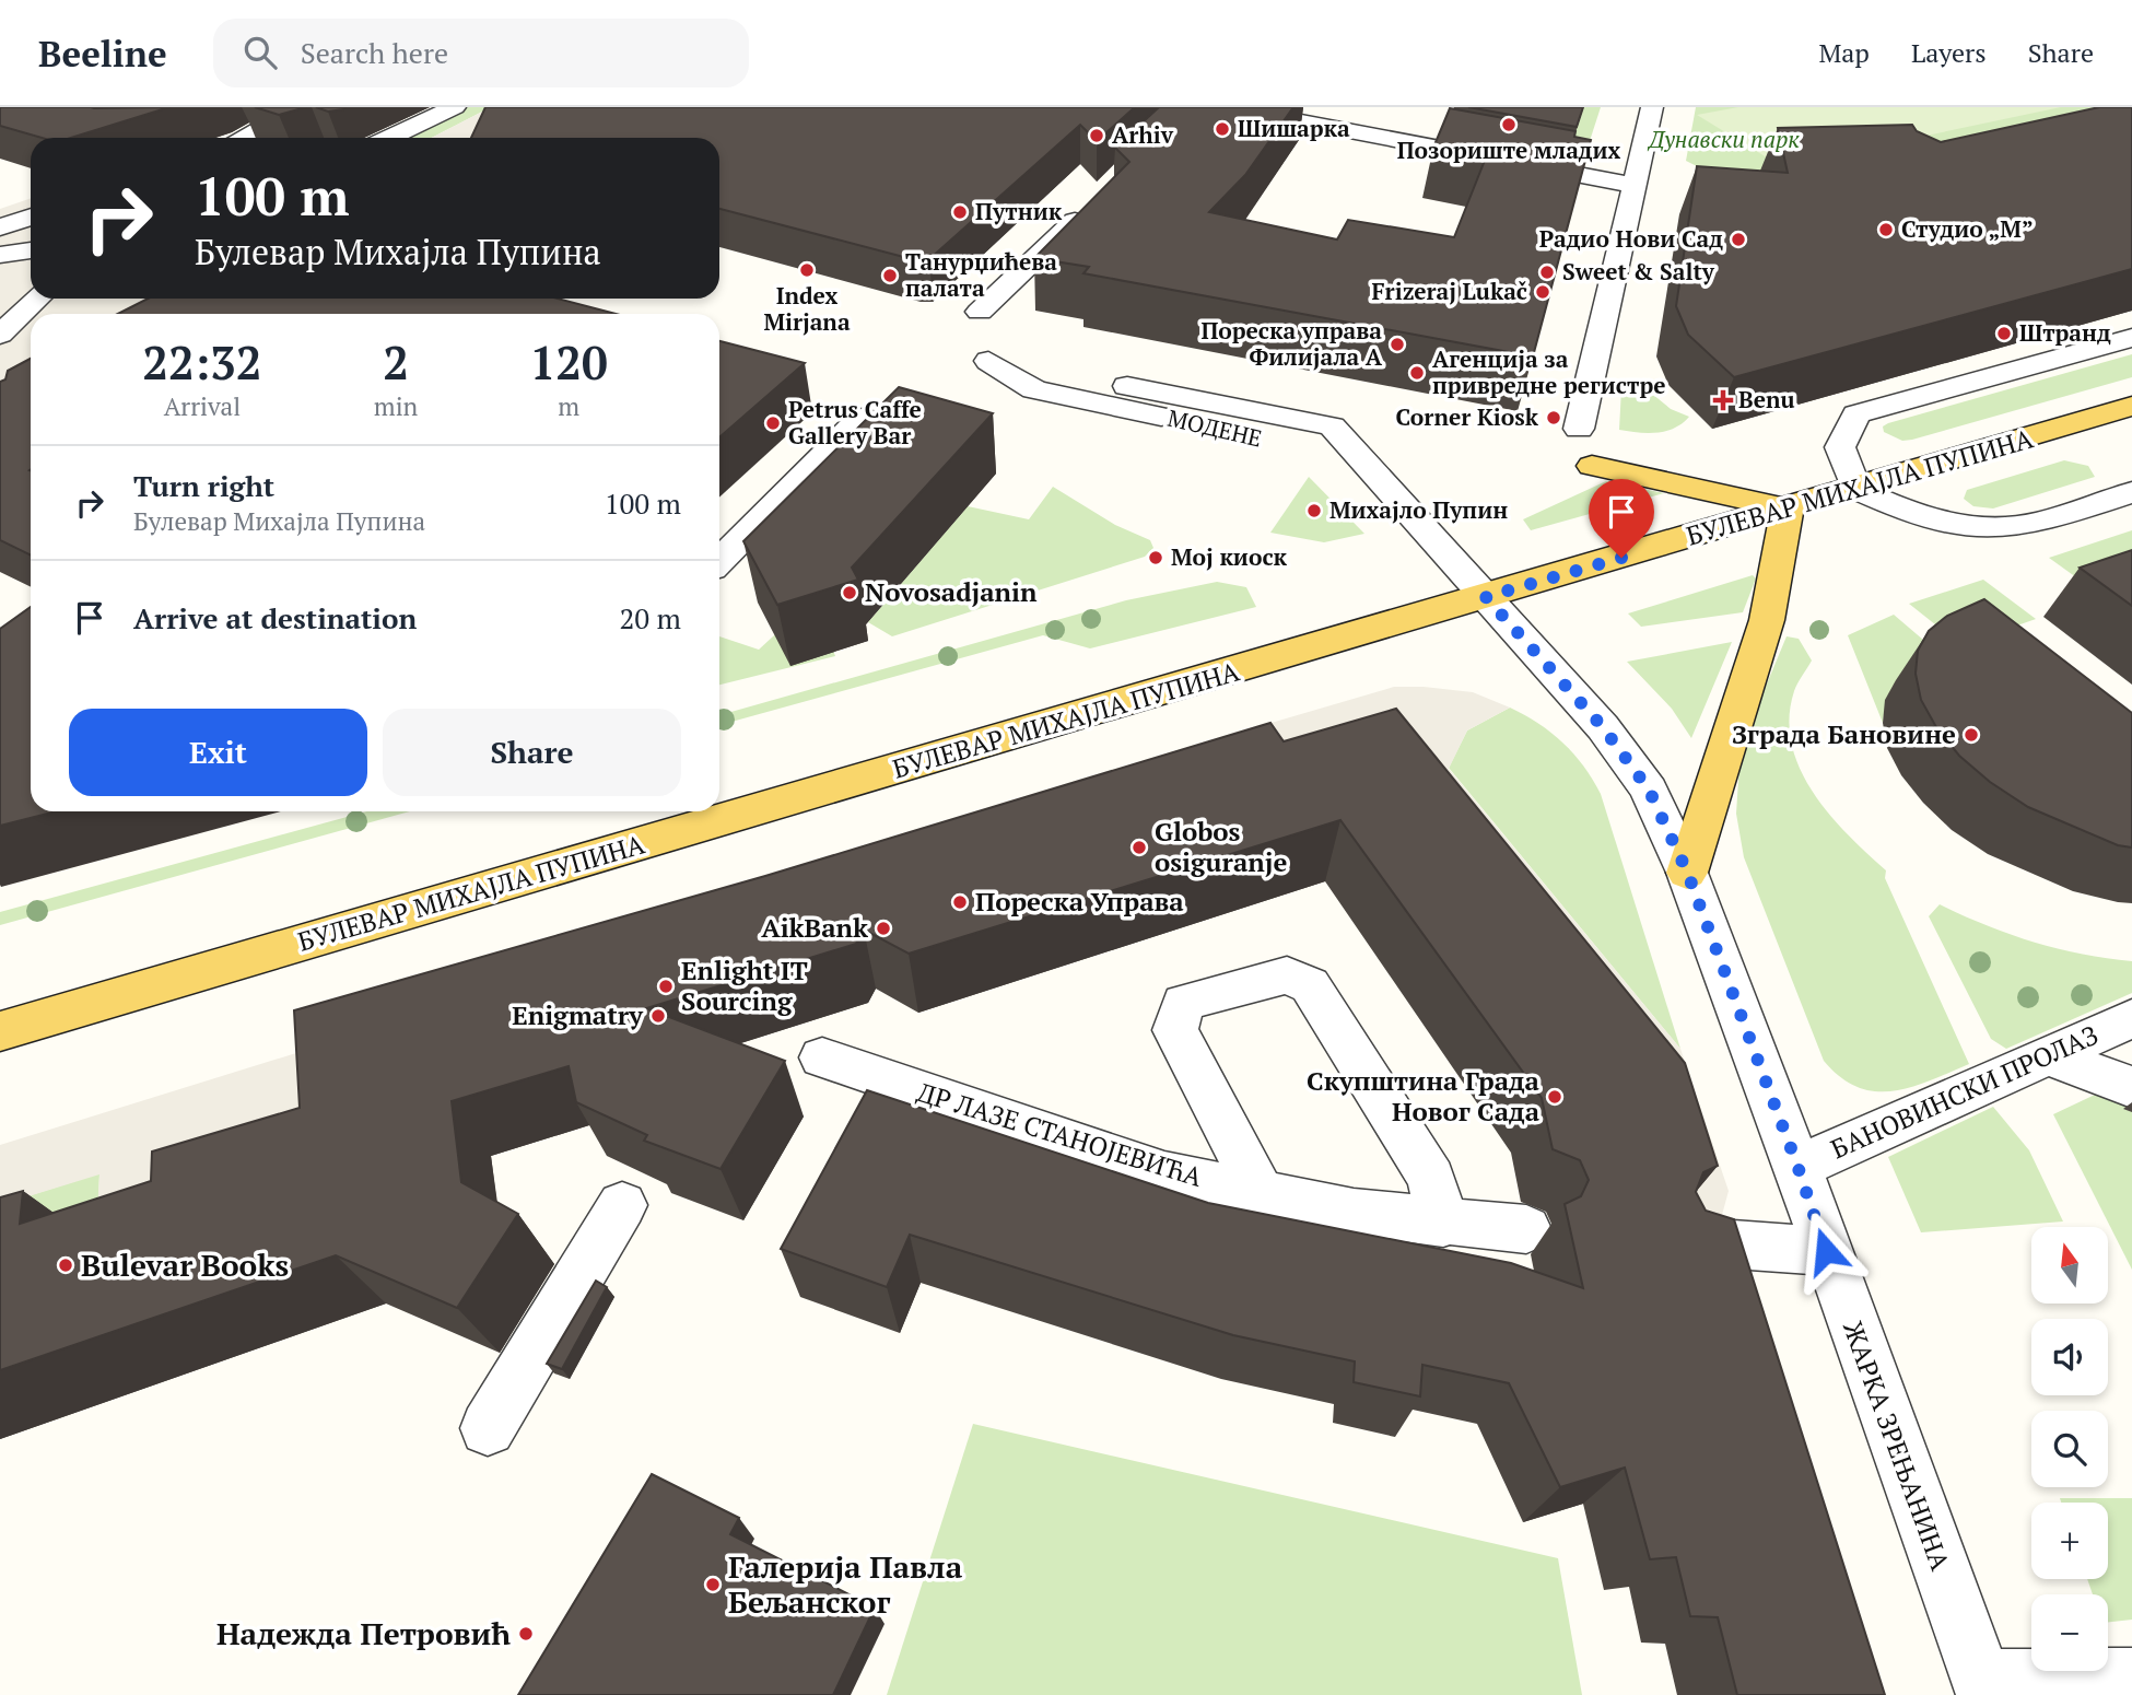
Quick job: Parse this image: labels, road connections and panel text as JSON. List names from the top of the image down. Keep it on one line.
{"streets":{"main road":["БУЛЕВАР МИХАЈЛА ПУПИНА"],"street":["МОДЕНЕ","БАНОВИНСКИ ПРОЛАЗ","ДР ЛАЗЕ СТАНОЈЕВИЋА","ЖАРКА ЗРЕЊАНИНА"]},"crossings":[["МОДЕНЕ","БУЛЕВАР МИХАЈЛА ПУПИНА"],["МОДЕНЕ","ЖАРКА ЗРЕЊАНИНА"],["БУЛЕВАР МИХАЈЛА ПУПИНА","ЖАРКА ЗРЕЊАНИНА"],["БАНОВИНСКИ ПРОЛАЗ","ЖАРКА ЗРЕЊАНИНА"]],"parks":["Дунавски парк"],"places":{"other":["Позориште младих","Шишарка","Arhiv","Путник","Студио „М”","Радио Нови Сад","Index Mirjana","Sweet & Salty","Танурџићева палата","Frizeraj Lukač","Штранд","Пореска управа Филијала А","Агенција за привредне регистре","Corner Kiosk","Petrus Caffe Gallery Bar","Михајло Пупин","Мој киоск","Novosadjanin","Зграда Бановине","Globos osiguranje","Пореска Управа","AikBank","Enlight IT Sourcing","Enigmatry","Скупштина Града Новог Сада","Bulevar Books","Галерија Павла Бељанског","Надежда Петровић"],"health":["Benu"]},"north":"top","page":{"header":"Beeline","search":"Search here","nav":["Map","Layers","Share"],"turn":["100 m","Булевар Михајла Пупина"],"eta":["22:32","Arrival","2","min","120","m"],"list":[{"name":"Turn right","note":"Булевар Михајла Пупина","value":"100 m"},{"name":"Arrive at destination","value":"20 m"}],"buttons":["Exit","Share"],"map_buttons":["+","−"]}}
